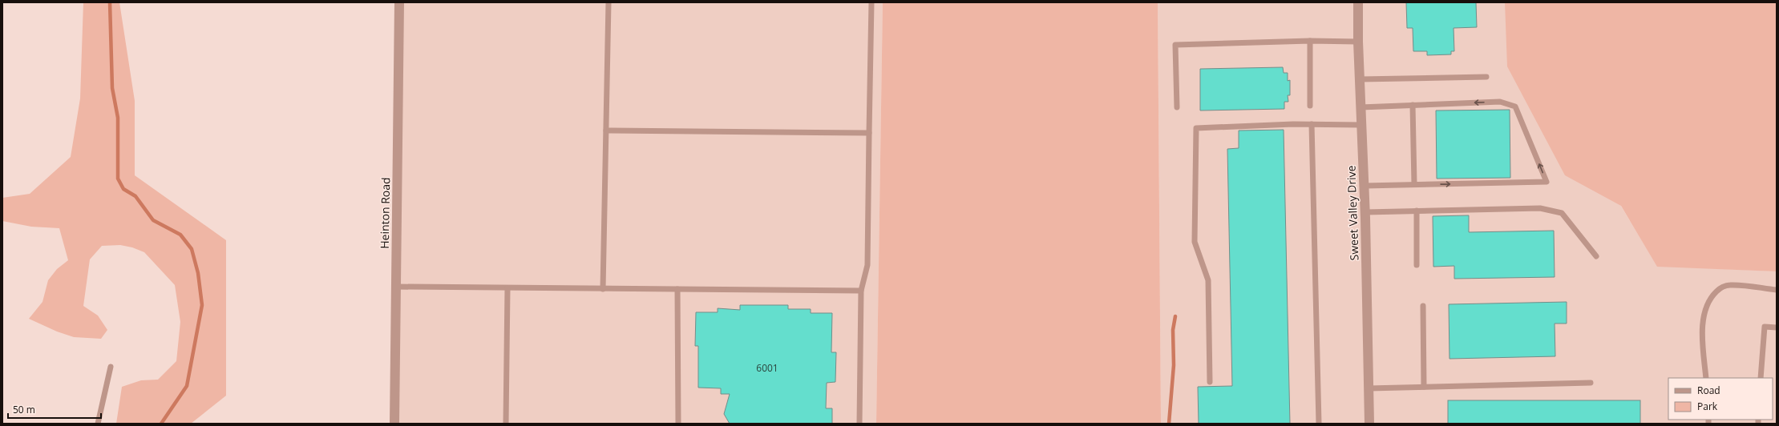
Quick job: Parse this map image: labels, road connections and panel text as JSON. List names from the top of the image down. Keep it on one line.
{"streets":{"street":["Heinton Road","Sweet Valley Drive"]},"house_numbers":["6001"],"legend":["Road","Park"],"scale_bar":"50 m"}
